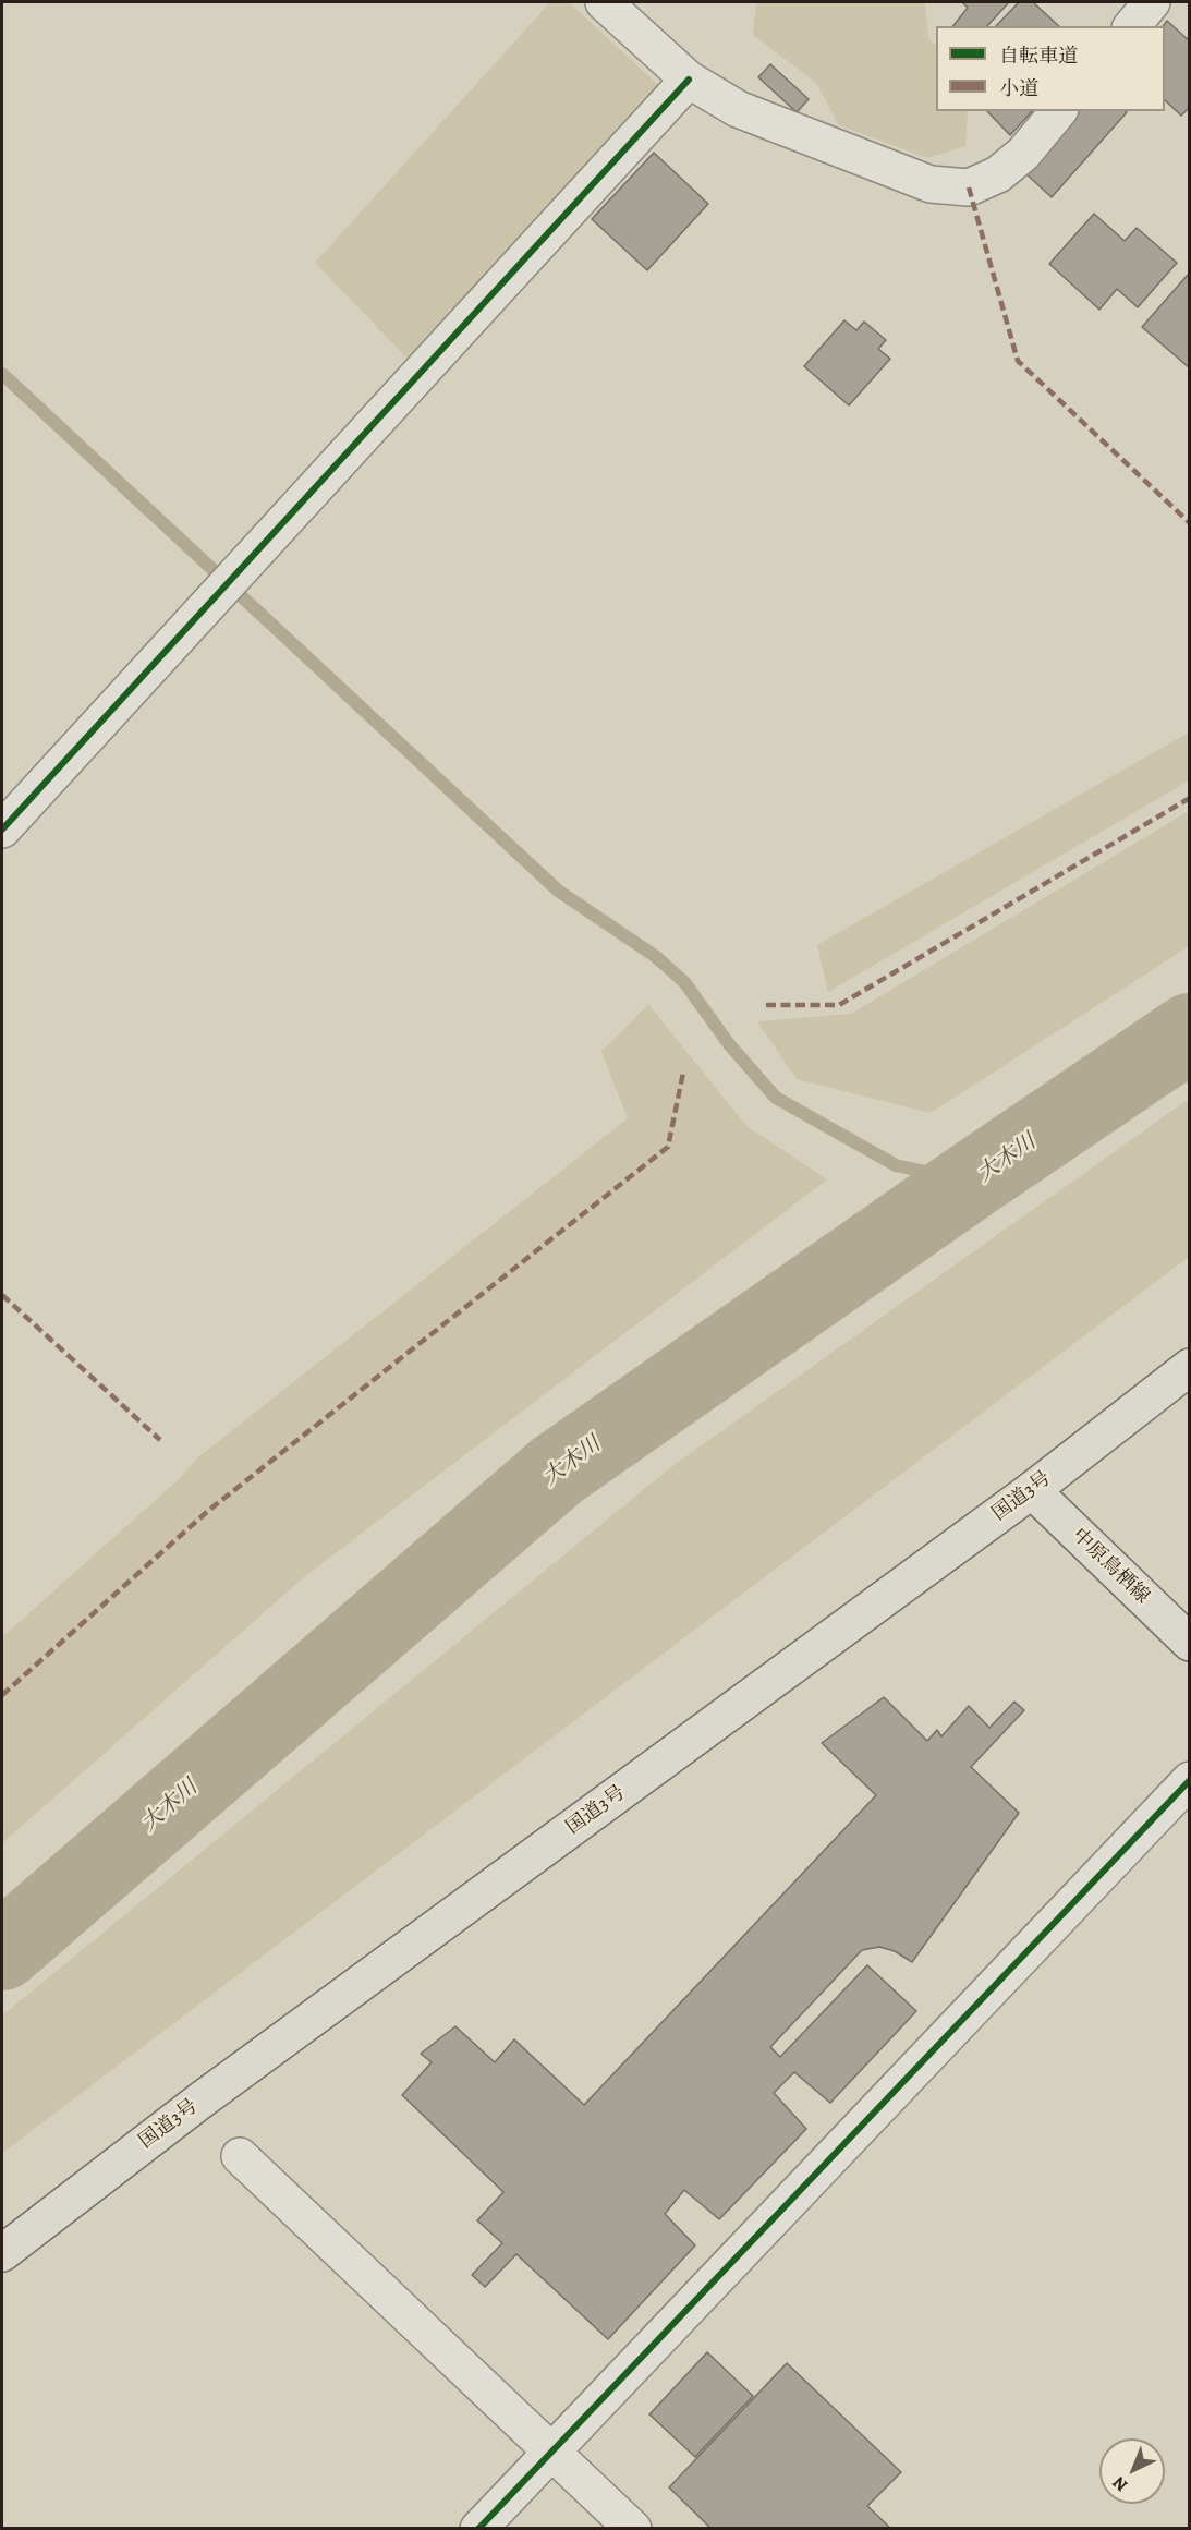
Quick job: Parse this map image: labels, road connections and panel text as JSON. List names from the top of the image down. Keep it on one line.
{"streets":{"main road":["国道3号","中原鳥栖線"]},"crossings":[["国道3号","中原鳥栖線"]],"water":["大木川"],"legend":["自転車道","小道"],"north":"bottom left"}
